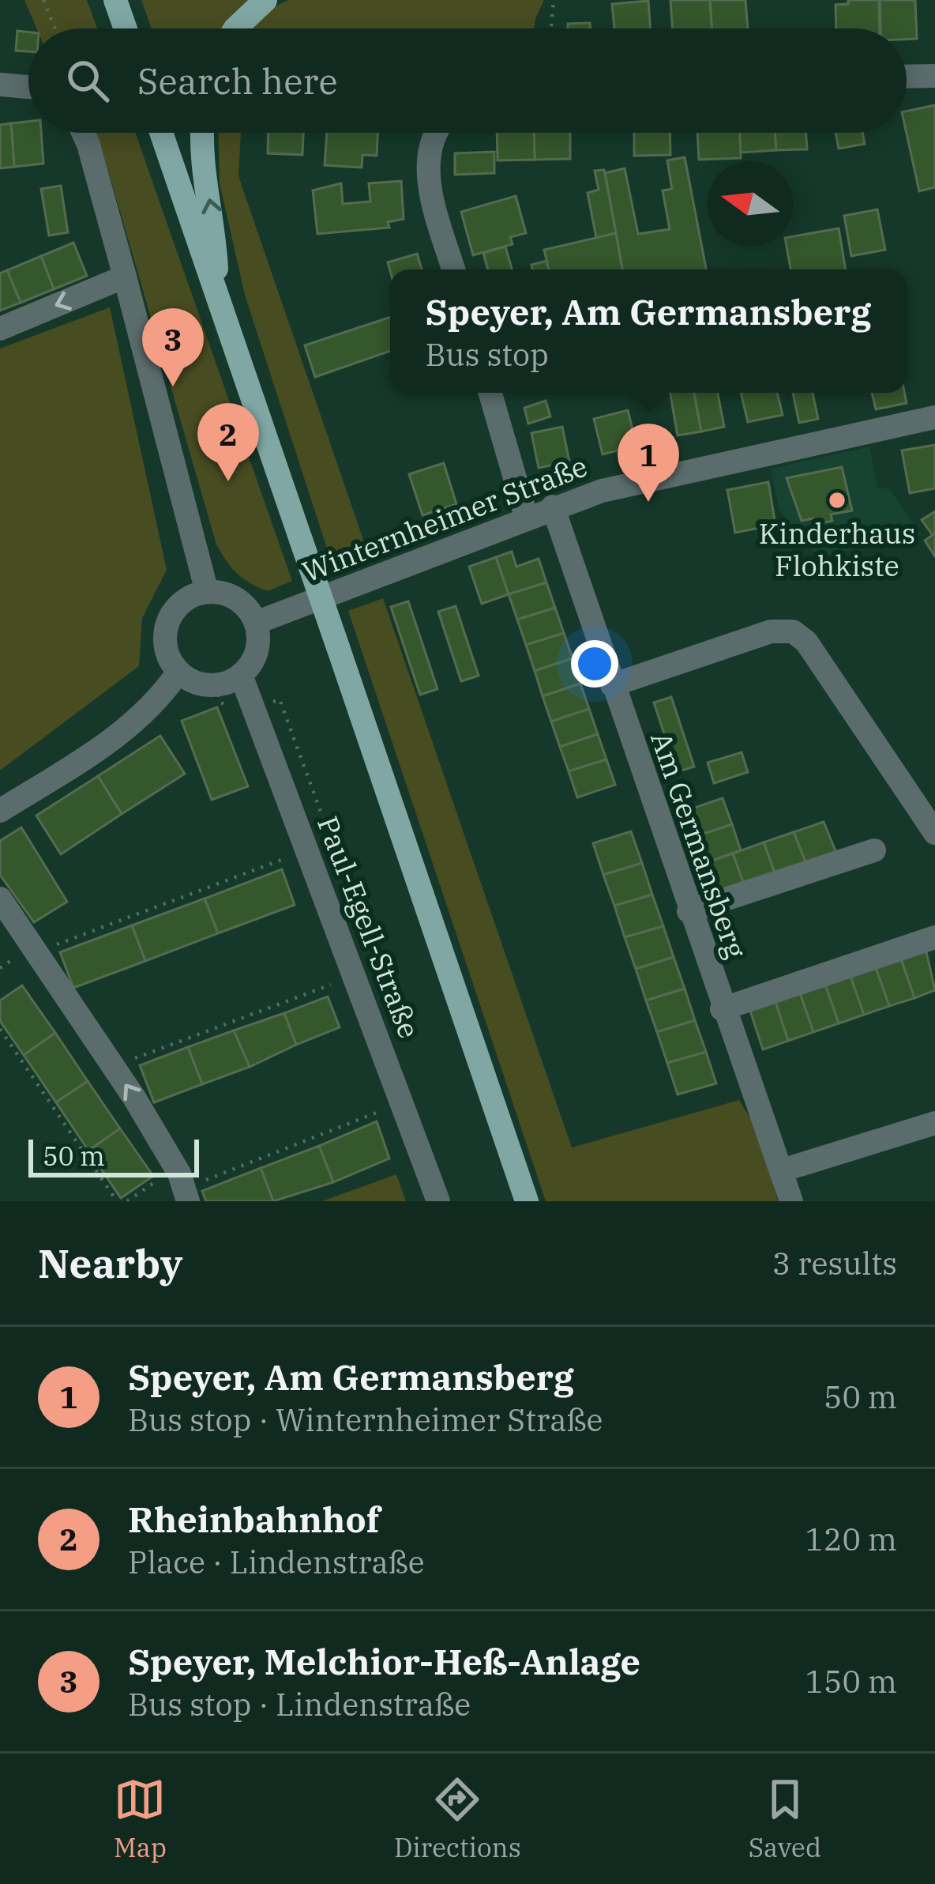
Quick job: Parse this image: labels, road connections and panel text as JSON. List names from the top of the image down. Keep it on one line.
{"streets":{"street":["Winternheimer Straße","Am Germansberg","Paul-Egell-Straße"]},"crossings":[["Winternheimer Straße","Am Germansberg"],["Winternheimer Straße","Paul-Egell-Straße"]],"places":["Kinderhaus Flohkiste"],"scale_bar":"50 m","north":"left","page":{"search":"Search here","popup":["Speyer, Am Germansberg","Bus stop"],"pins":["3","2","1"],"scale":"50 m","heading":["Nearby","3 results"],"list":[{"mark":"1","name":"Speyer, Am Germansberg","note":"Bus stop · Winternheimer Straße","value":"50 m"},{"mark":"2","name":"Rheinbahnhof","note":"Place · Lindenstraße","value":"120 m"},{"mark":"3","name":"Speyer, Melchior-Heß-Anlage","note":"Bus stop · Lindenstraße","value":"150 m"}],"nav":["Map","Directions","Saved"]}}
